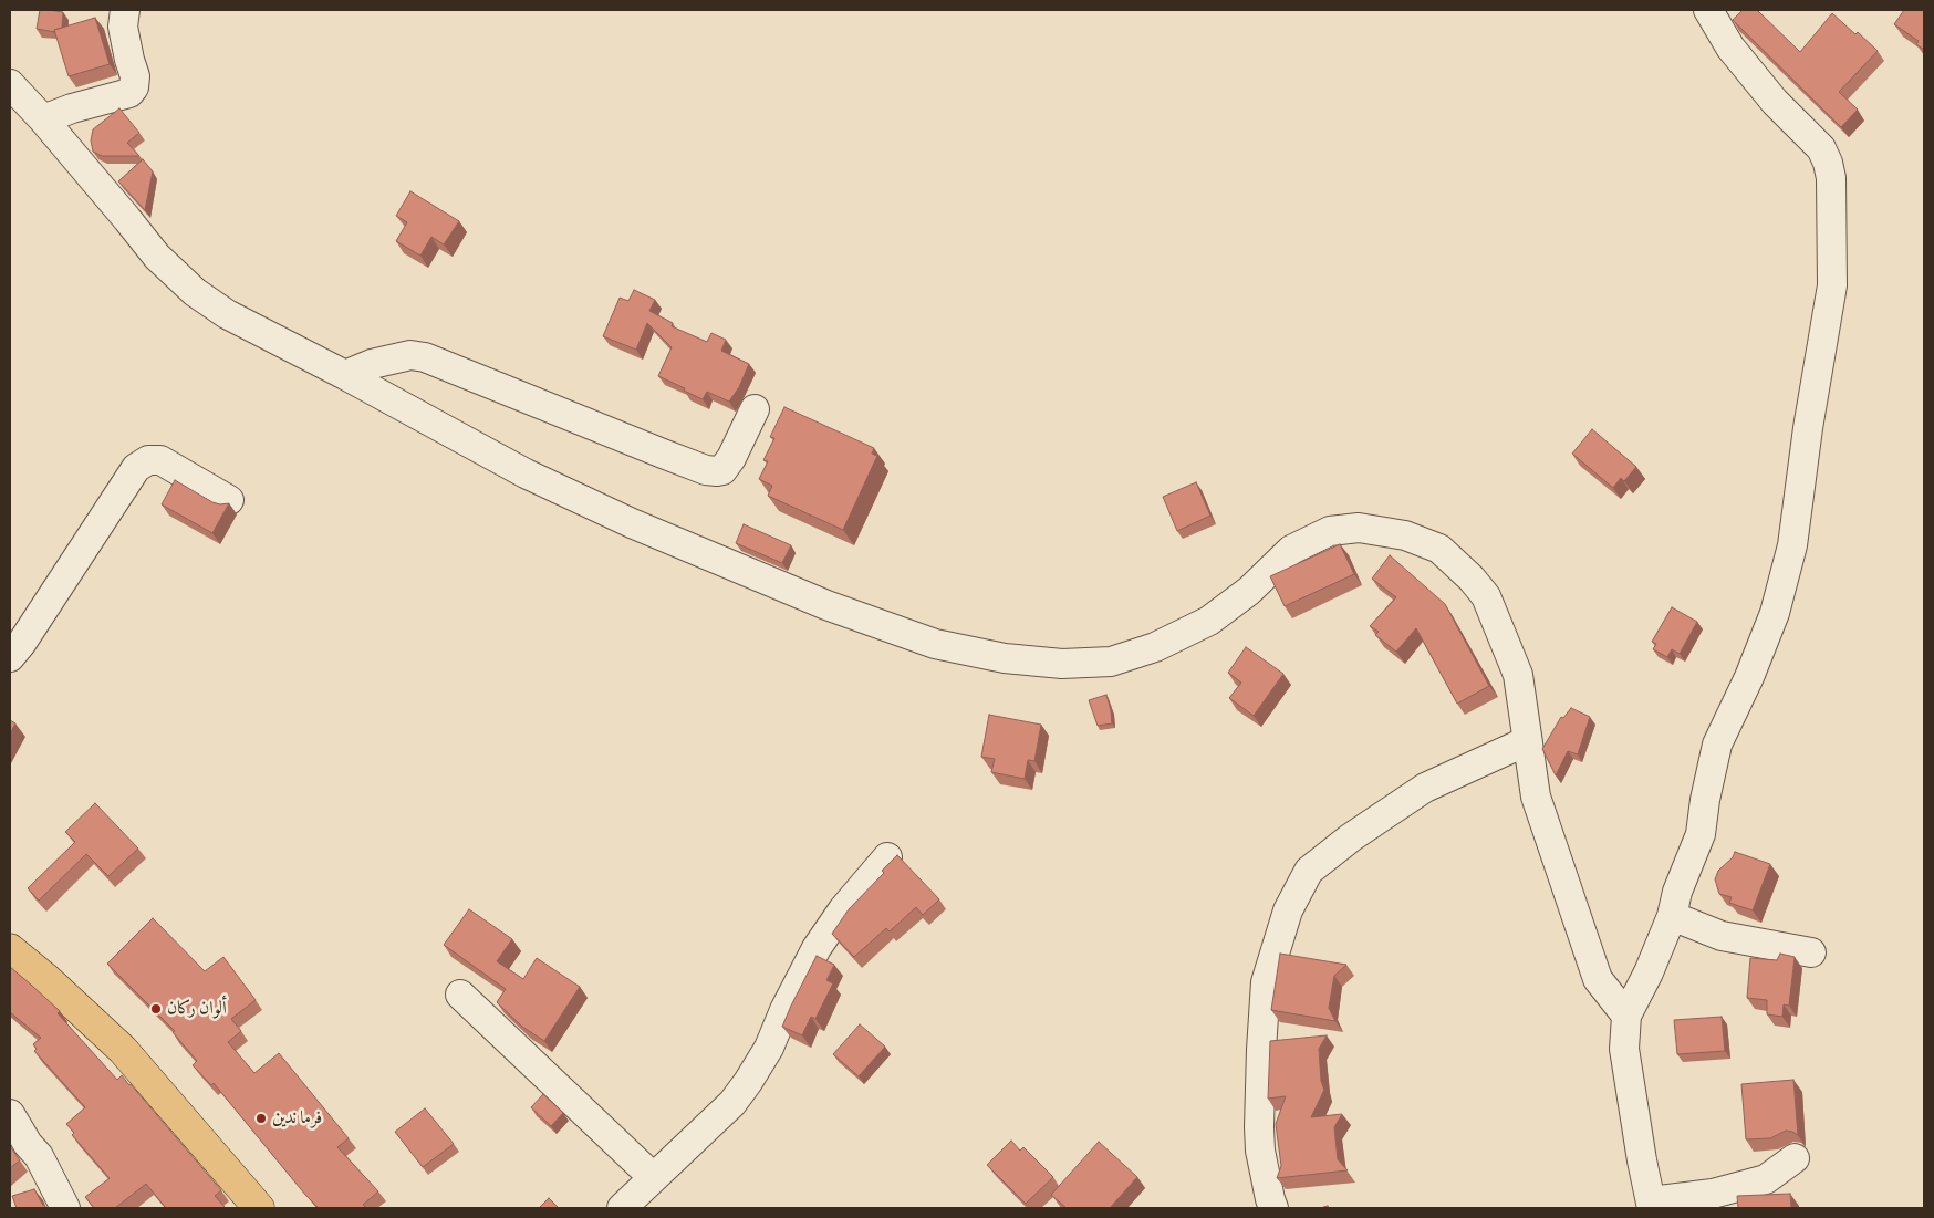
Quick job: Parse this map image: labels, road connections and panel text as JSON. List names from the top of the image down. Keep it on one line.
{"places":["ألوان ركان","فرما ندين"]}
